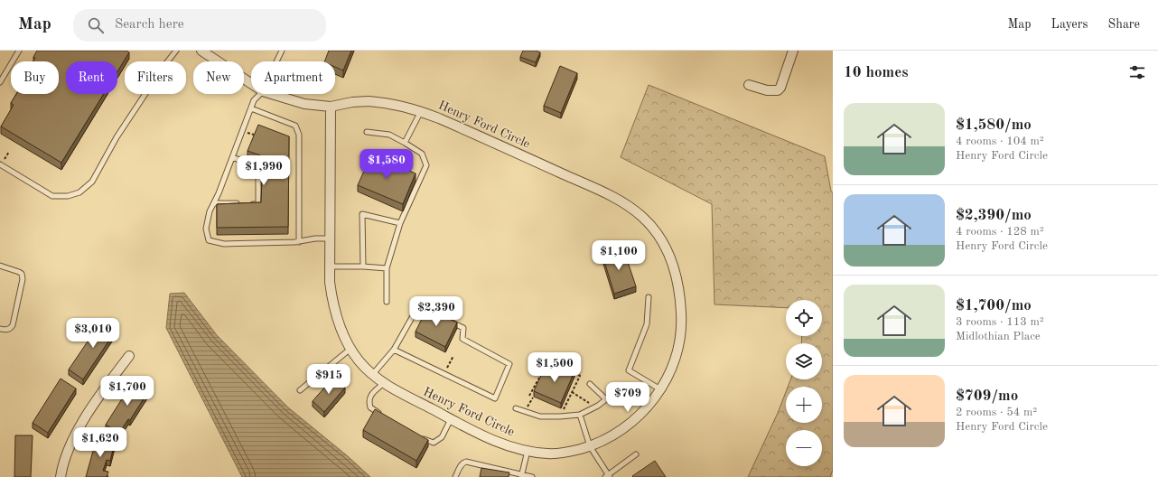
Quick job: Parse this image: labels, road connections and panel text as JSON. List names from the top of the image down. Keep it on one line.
{"streets":{"street":["Henry Ford Circle"]},"page":{"header":"Map","search":"Search here","nav":["Map","Layers","Share"],"heading":"10 homes","chip":["Buy","Rent","Filters","New","Apartment"],"list":[{"name":"$1,580/mo","note":"4 rooms · 104 m² · Henry Ford Circle"},{"name":"$2,390/mo","note":"4 rooms · 128 m² · Henry Ford Circle"},{"name":"$1,700/mo","note":"3 rooms · 113 m² · Midlothian Place"},{"name":"$709/mo","note":"2 rooms · 54 m² · Henry Ford Circle"}],"price":["$1,580","$1,990","$1,100","$2,390","$3,010","$1,500","$915","$1,700","$709","$1,620"],"map_buttons":["+","−"]}}
